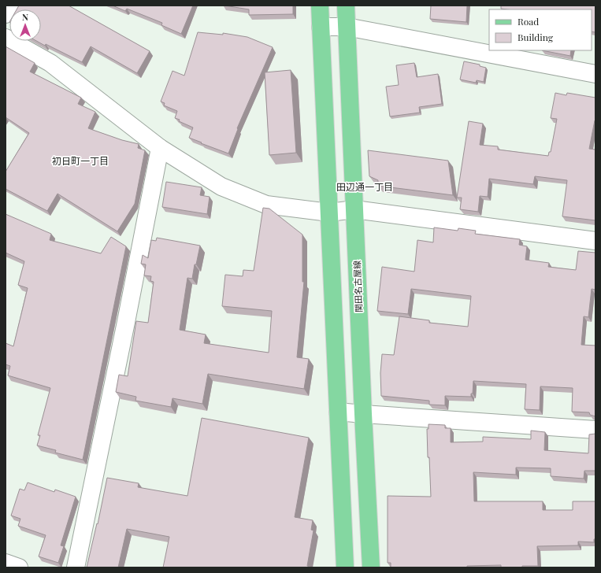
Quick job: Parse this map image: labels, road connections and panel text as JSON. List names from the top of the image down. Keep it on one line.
{"streets":{"main road":["関田名古屋線"]},"districts":["初日町一丁目","田辺通一丁目"],"legend":["Road","Building"],"north":"top"}
